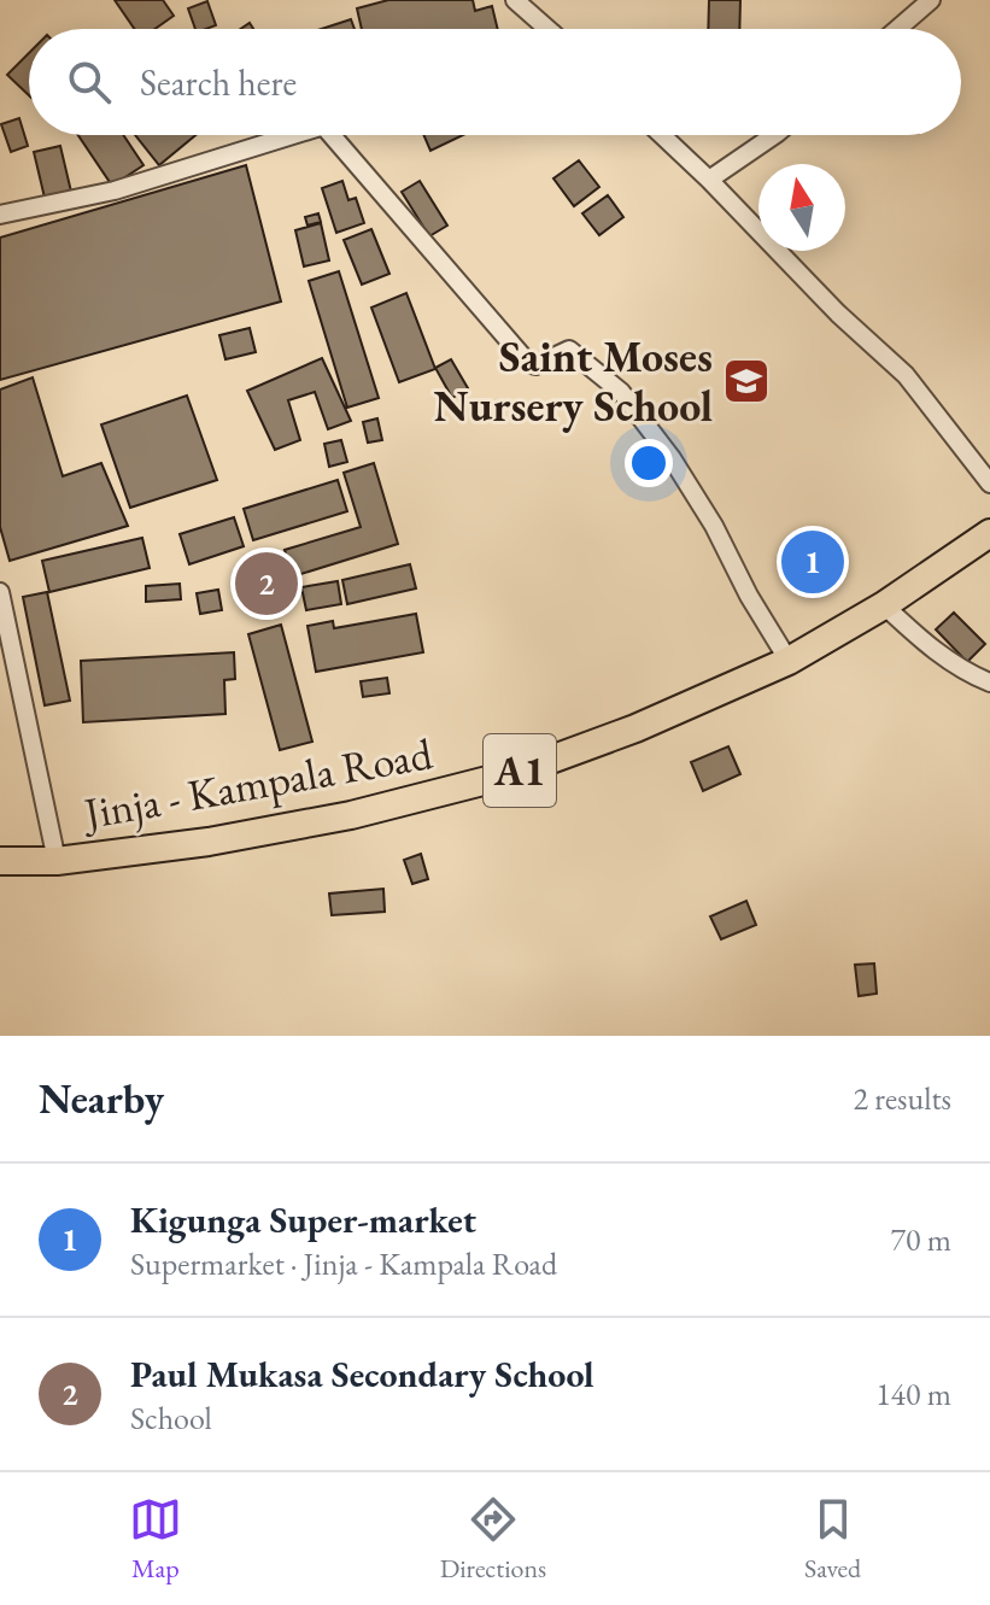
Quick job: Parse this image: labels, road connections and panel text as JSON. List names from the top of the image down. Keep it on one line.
{"streets":{"highway":["A1","Jinja - Kampala Road"]},"places":{"school or university":["Saint Moses Nursery School"]},"north":"top","page":{"search":"Search here","pins":["1","2"],"heading":["Nearby","2 results"],"list":[{"mark":"1","name":"Kigunga Super-market","note":"Supermarket · Jinja - Kampala Road","value":"70 m"},{"mark":"2","name":"Paul Mukasa Secondary School","note":"School","value":"140 m"}],"nav":["Map","Directions","Saved"]}}
